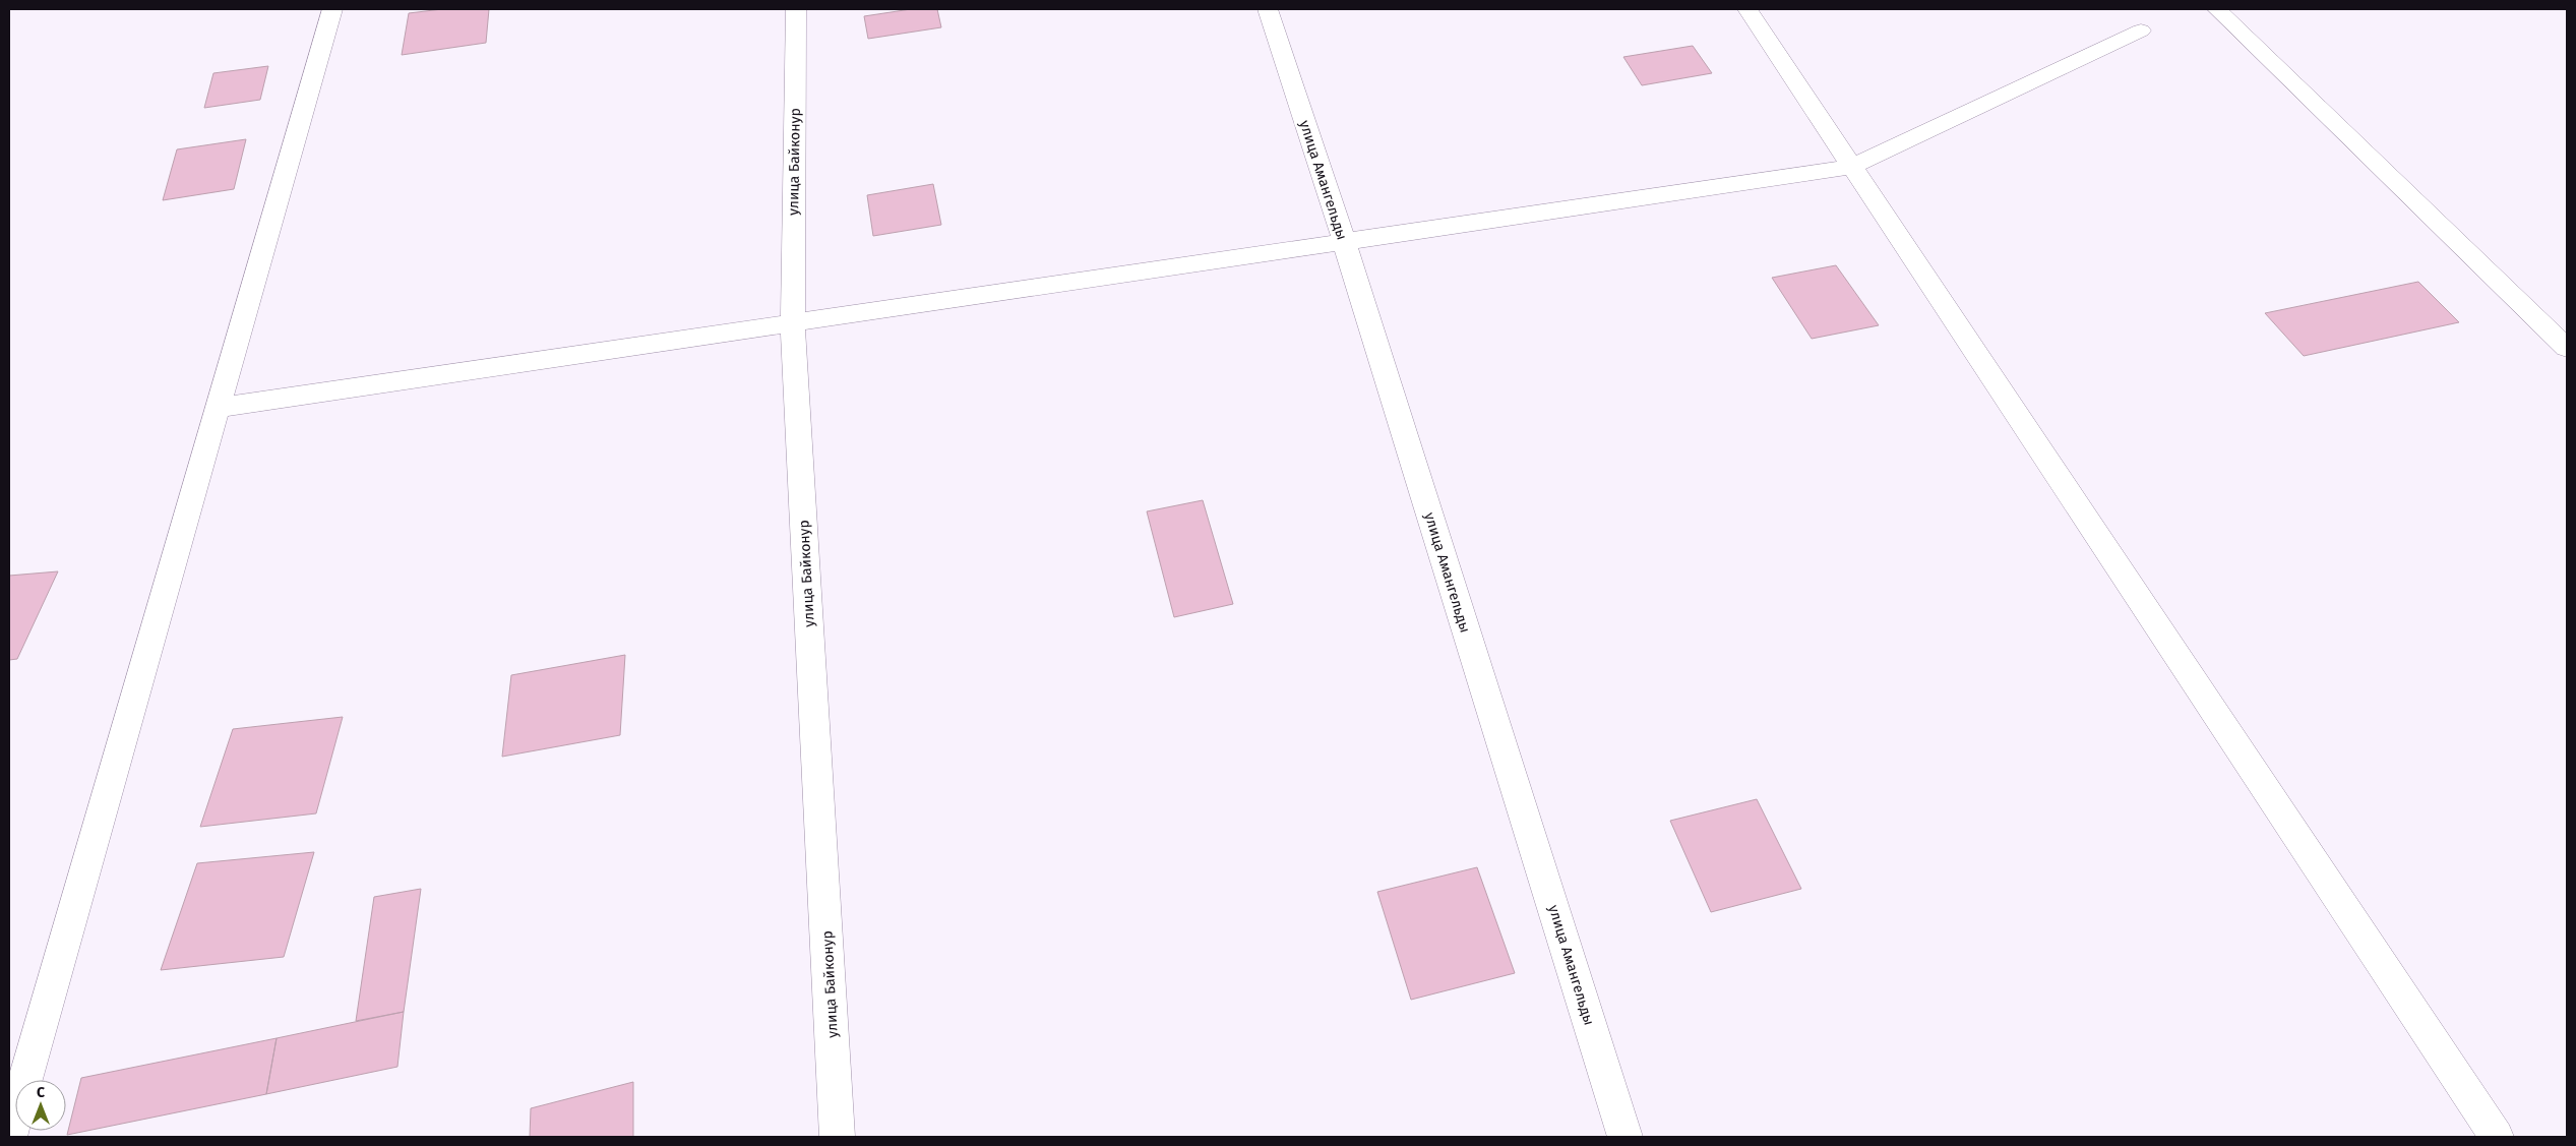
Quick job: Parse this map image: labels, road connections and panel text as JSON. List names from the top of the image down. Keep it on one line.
{"streets":{"street":["улица Байконур","улица Амангельды"]},"north":"top"}
